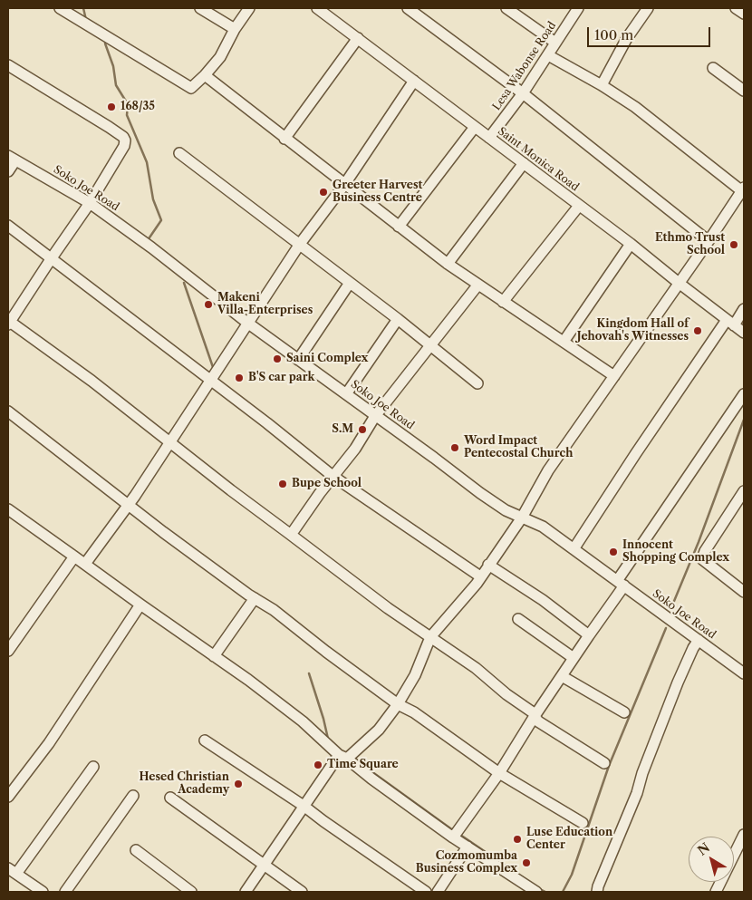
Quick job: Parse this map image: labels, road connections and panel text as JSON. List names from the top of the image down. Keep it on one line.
{"streets":{"street":["Lesa Wabonse Road","Saint Monica Road","Soko Joe Road"]},"crossings":[["Lesa Wabonse Road","Saint Monica Road"]],"places":["168/35","Greeter Harvest Business Centre","Ethmo Trust School","Makeni Villa-Enterprises","Kingdom Hall of Jehovah's Witnesses","Saini Complex","B'S car park","S.M","Word Impact Pentecostal Church","Bupe School","Innocent Shopping Complex","Time Square","Hesed Christian Academy","Luse Education Center","Cozmomumba Business Complex"],"scale_bar":"100 m","north":"top left"}
